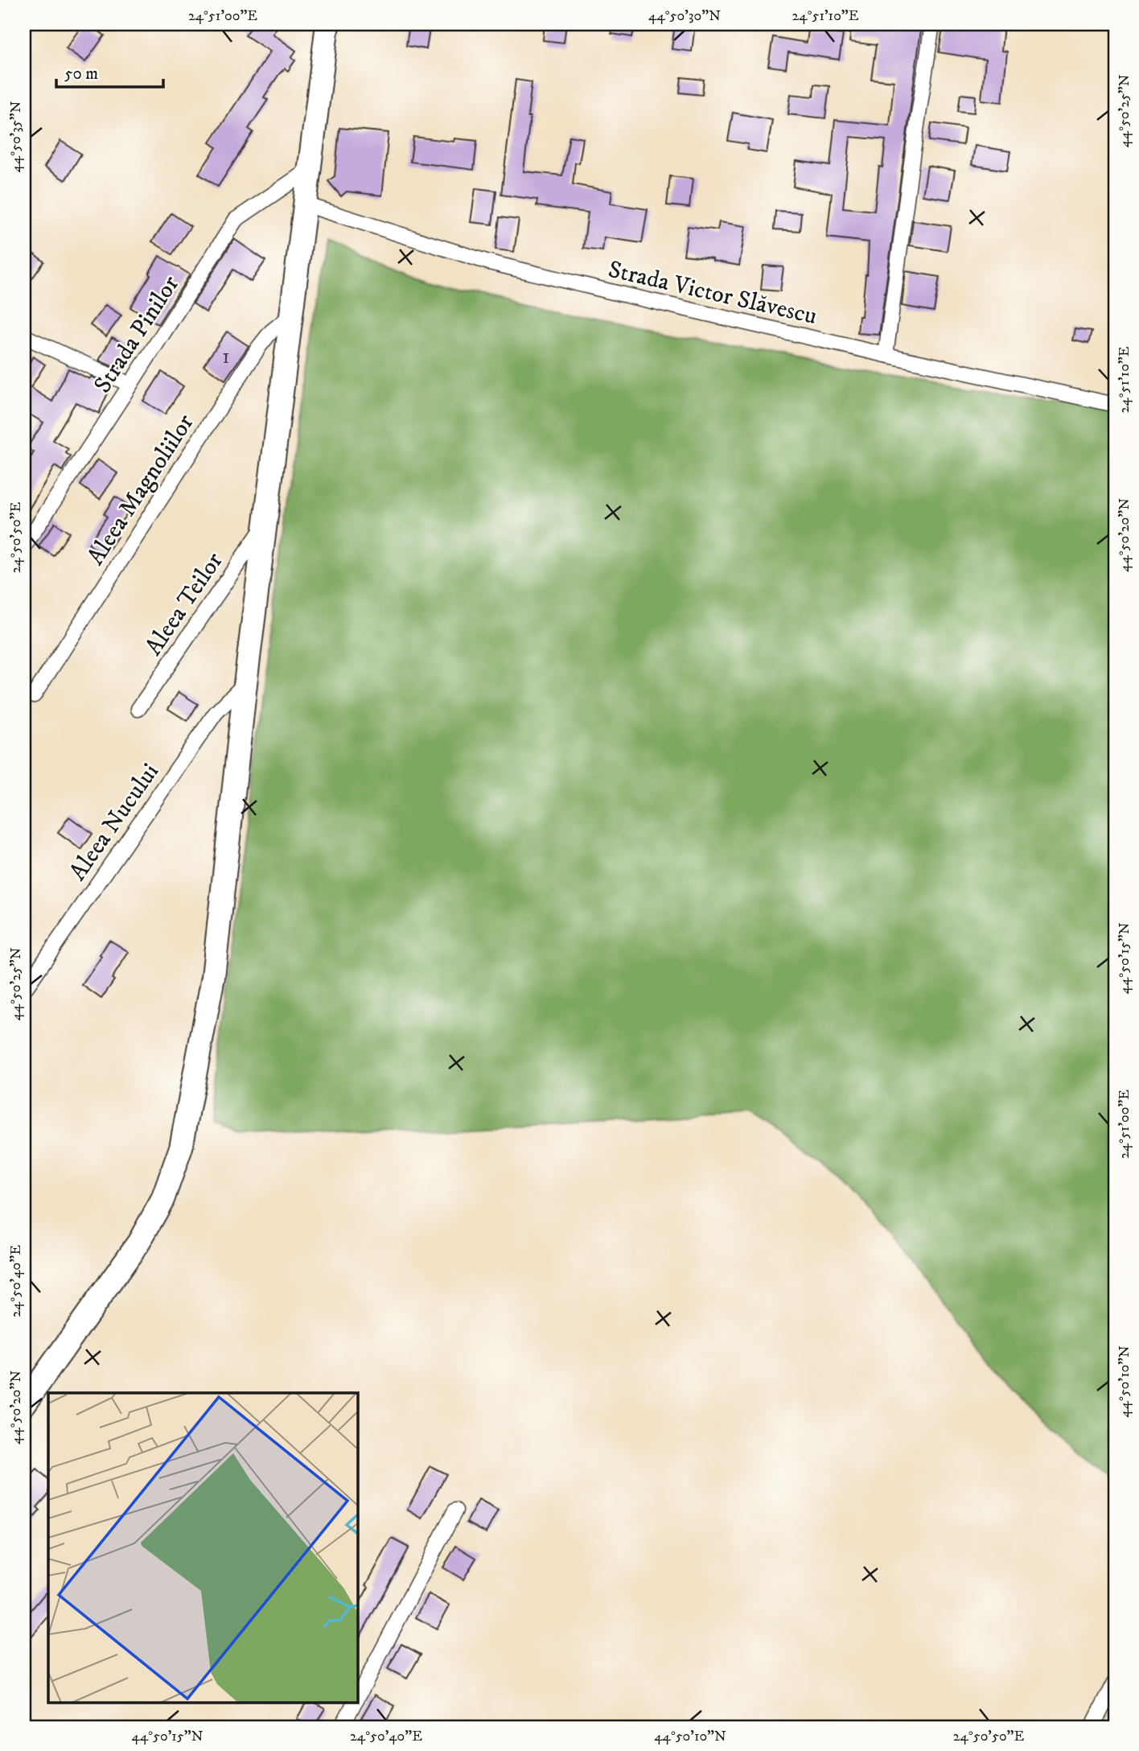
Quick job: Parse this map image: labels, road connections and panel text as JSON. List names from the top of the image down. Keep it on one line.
{"streets":{"street":["Strada Victor Slăvescu","Strada Pinilor","Aleea Magnoliilor","Aleea Teilor","Aleea Nucului"]},"house_numbers":["1"],"scale_bar":"50 m","coordinates":["24°51'00\"E","44°50'30\"N","24°51'10\"E","44°50'25\"N","44°50'35\"N","44°50'20\"N","24°50'50\"E","44°50'15\"N","24°50'40\"E","44°50'10\"N"]}
